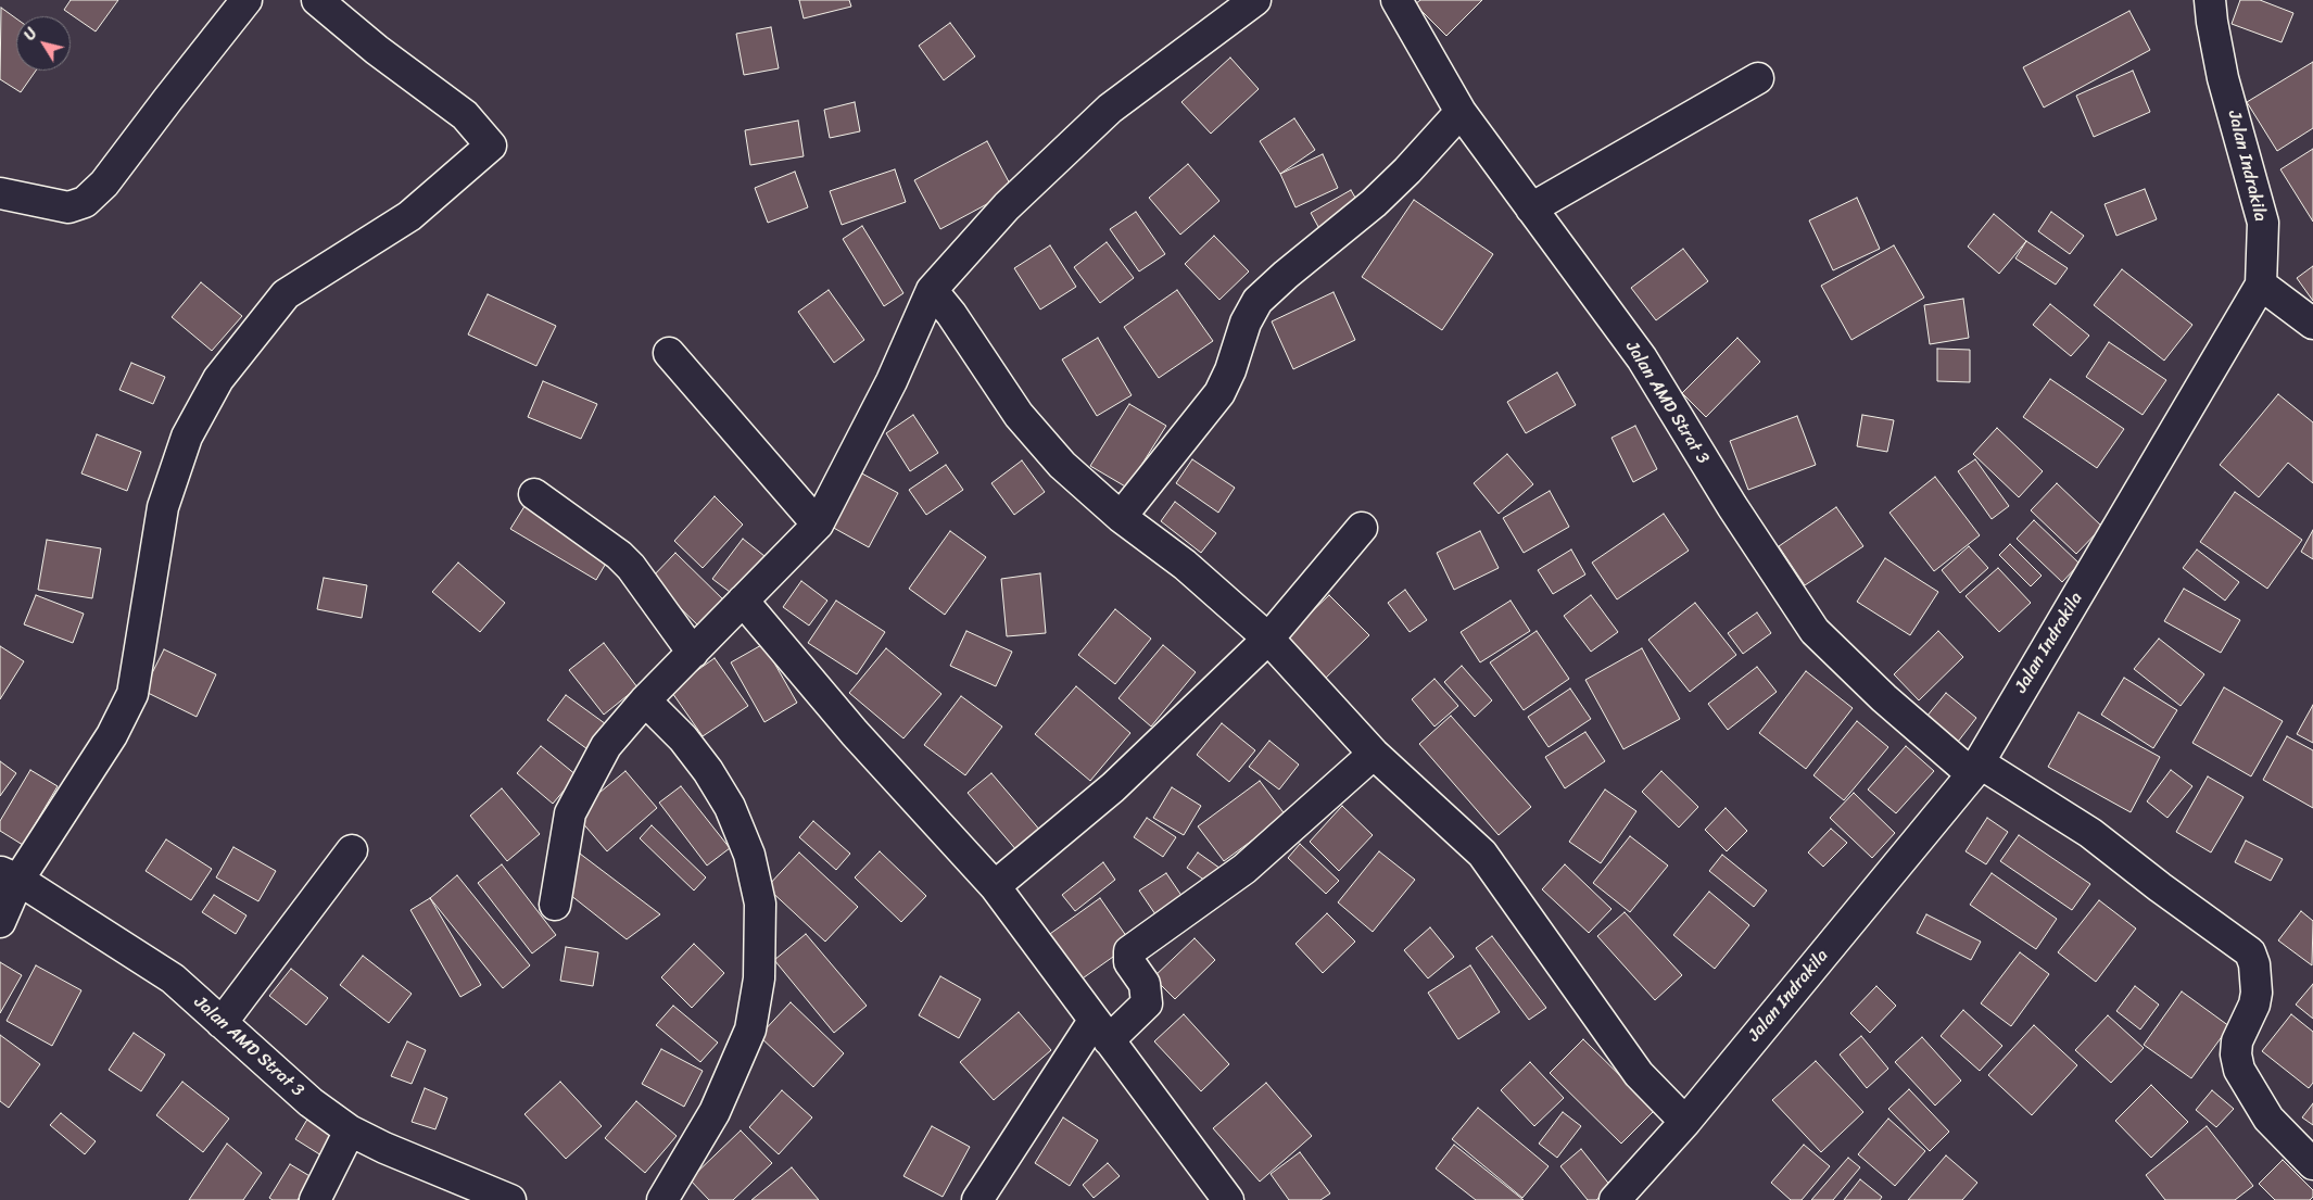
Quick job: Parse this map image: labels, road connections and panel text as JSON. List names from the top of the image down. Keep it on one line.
{"streets":{"street":["Jalan Indrakila","Jalan AMD Strat 3"]},"crossings":[["Jalan Indrakila","Jalan AMD Strat 3"]],"north":"top left"}
